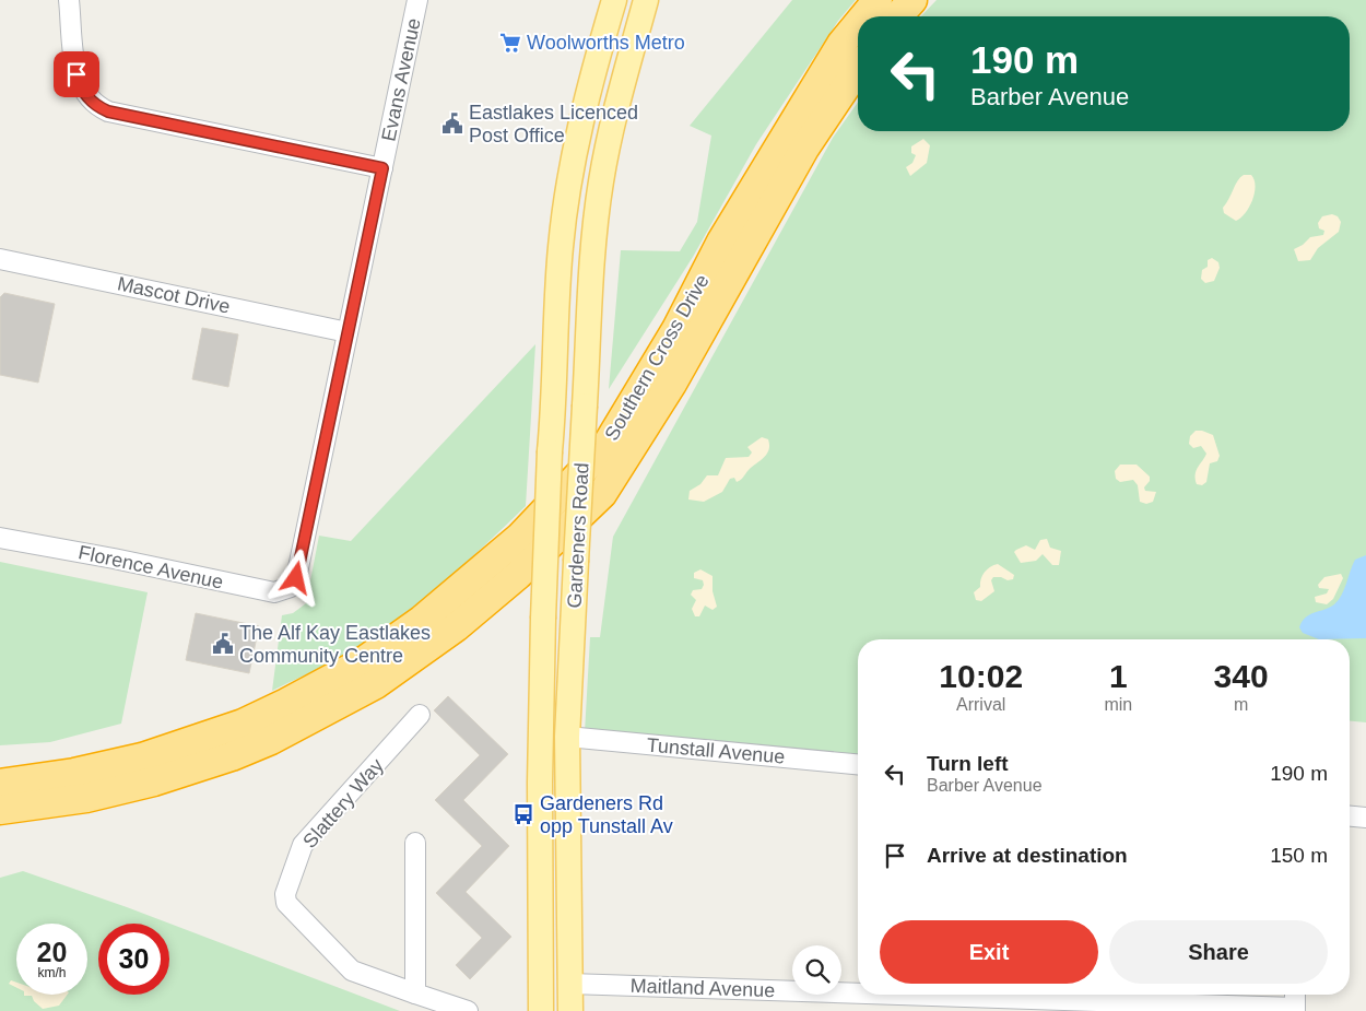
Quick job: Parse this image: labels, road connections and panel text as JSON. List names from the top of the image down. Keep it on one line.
{"streets":{"highway":["Southern Cross Drive"],"main road":["Gardeners Road"],"street":["Evans Avenue","Mascot Drive","Florence Avenue","Tunstall Avenue","Slattery Way","Maitland Avenue"]},"crossings":[["Evans Avenue","Mascot Drive"],["Evans Avenue","Florence Avenue"],["Gardeners Road","Tunstall Avenue"],["Gardeners Road","Maitland Avenue"]],"places":{"supermarket":["Woolworths Metro"],"public building":["Eastlakes Licenced Post Office","The Alf Kay Eastlakes Community Centre"],"bus stop":["Gardeners Rd opp Tunstall Av"]},"page":{"turn":["190 m","Barber Avenue"],"eta":["10:02","Arrival","1","min","340","m"],"list":[{"name":"Turn left","note":"Barber Avenue","value":"190 m"},{"name":"Arrive at destination","value":"150 m"}],"buttons":["Exit","Share"],"speed":"20 km/h","limit":"30"}}
